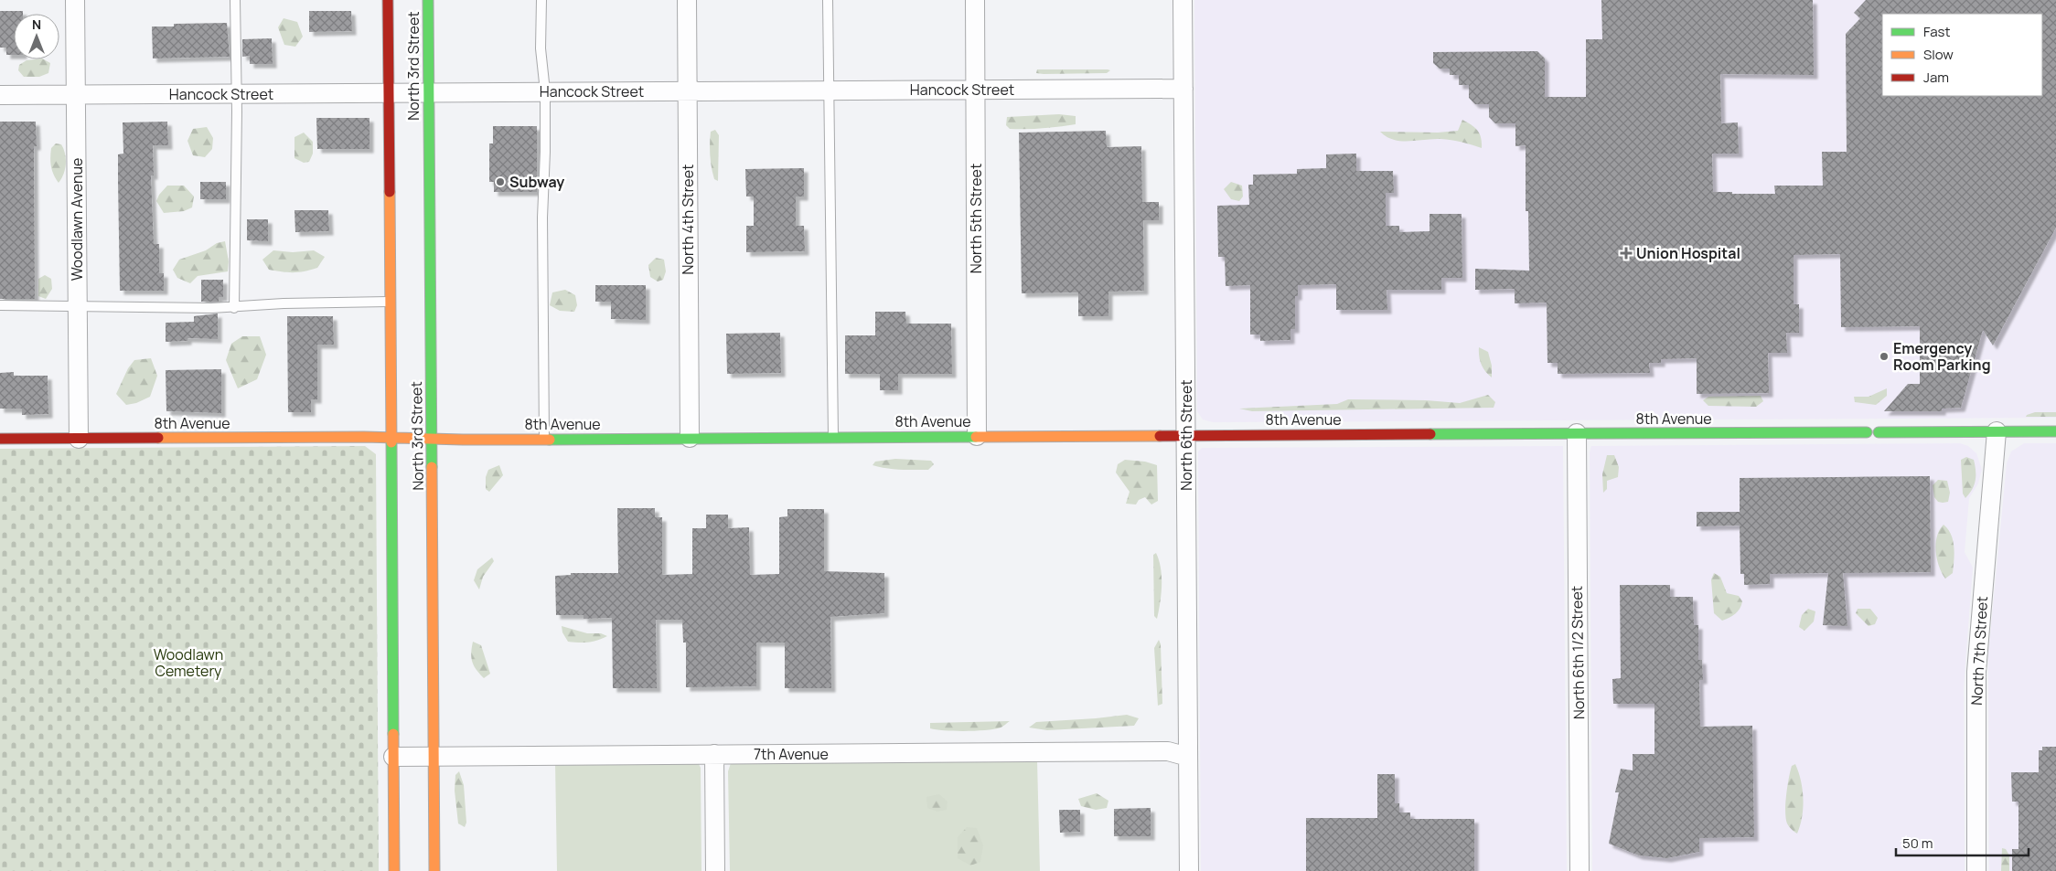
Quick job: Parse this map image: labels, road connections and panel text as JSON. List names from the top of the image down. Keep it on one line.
{"streets":{"main road":["North 3rd Street","8th Avenue"],"street":["Hancock Street","North 5th Street","Woodlawn Avenue","North 4th Street","North 6th Street","North 7th Street","North 6th 1/2 Street","7th Avenue"]},"crossings":[["North 3rd Street","Hancock Street"],["North 3rd Street","8th Avenue"],["North 3rd Street","7th Avenue"],["Hancock Street","North 5th Street"],["Hancock Street","Woodlawn Avenue"],["Hancock Street","North 4th Street"],["Hancock Street","North 6th Street"],["North 5th Street","8th Avenue"],["Woodlawn Avenue","8th Avenue"],["North 4th Street","8th Avenue"],["8th Avenue","North 6th Street"],["8th Avenue","North 6th 1/2 Street"],["North 6th Street","7th Avenue"]],"parks":["Woodlawn Cemetery"],"places":{"other":["Subway","Emergency Room Parking"],"health":["Union Hospital"]},"legend":["Fast","Slow","Jam"],"scale_bar":"50 m","north":"top"}
